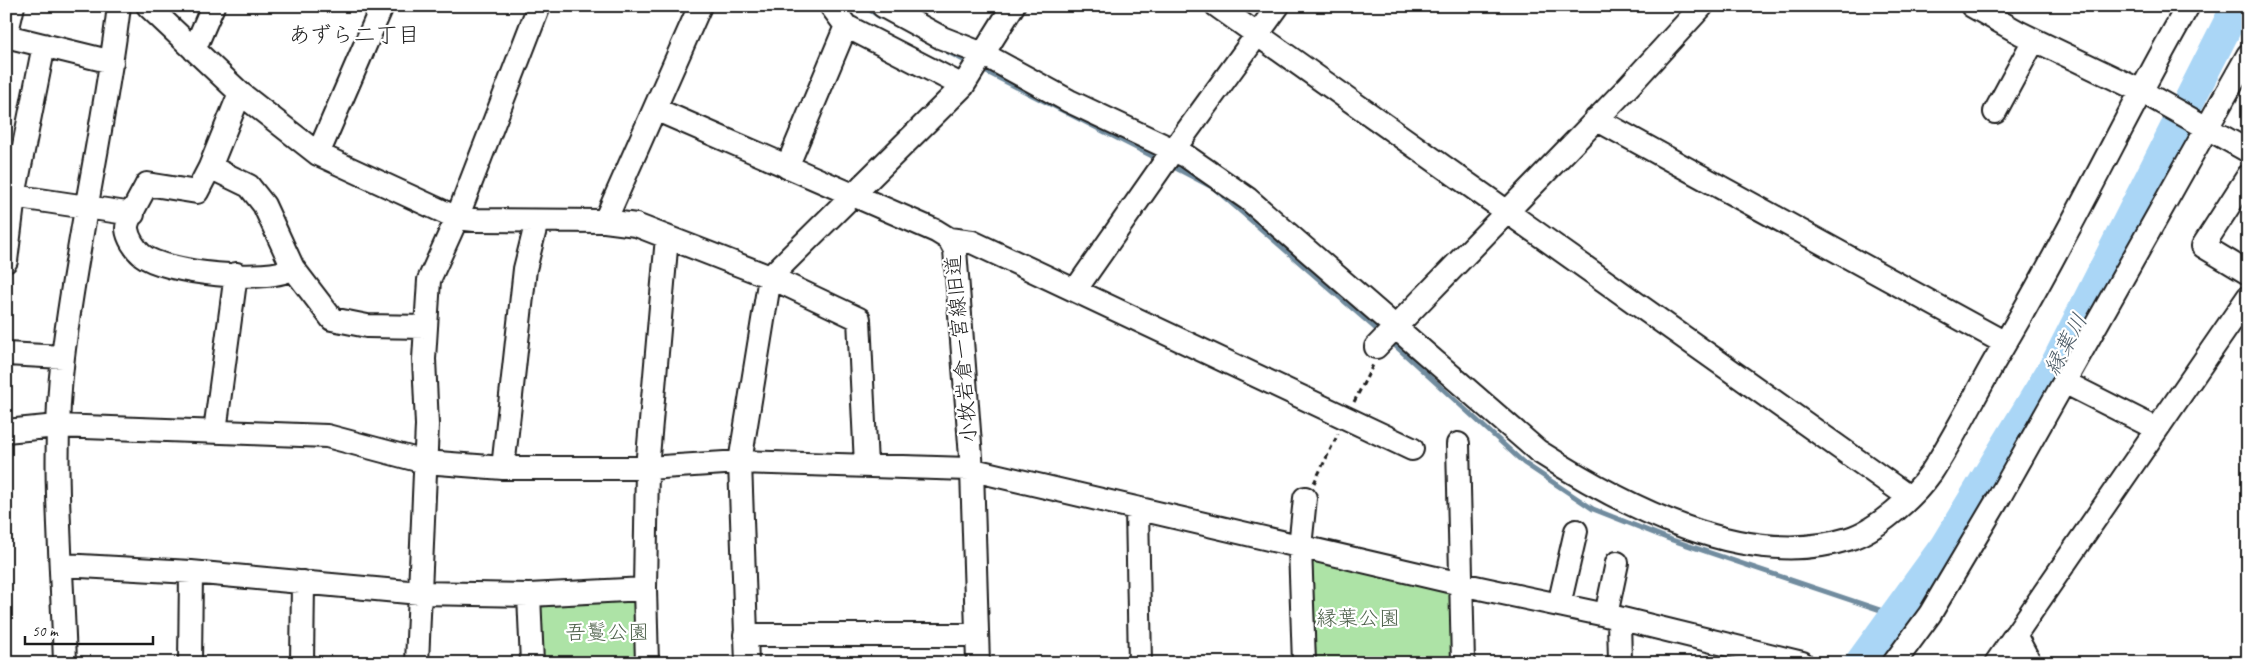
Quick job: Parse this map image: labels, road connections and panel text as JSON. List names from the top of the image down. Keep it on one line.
{"streets":{"street":["小牧岩倉一宮線旧道"]},"districts":["あずら二丁目"],"water":["縁葉川"],"parks":["縁葉公園","吾鬘公園"],"scale_bar":"50 m"}
